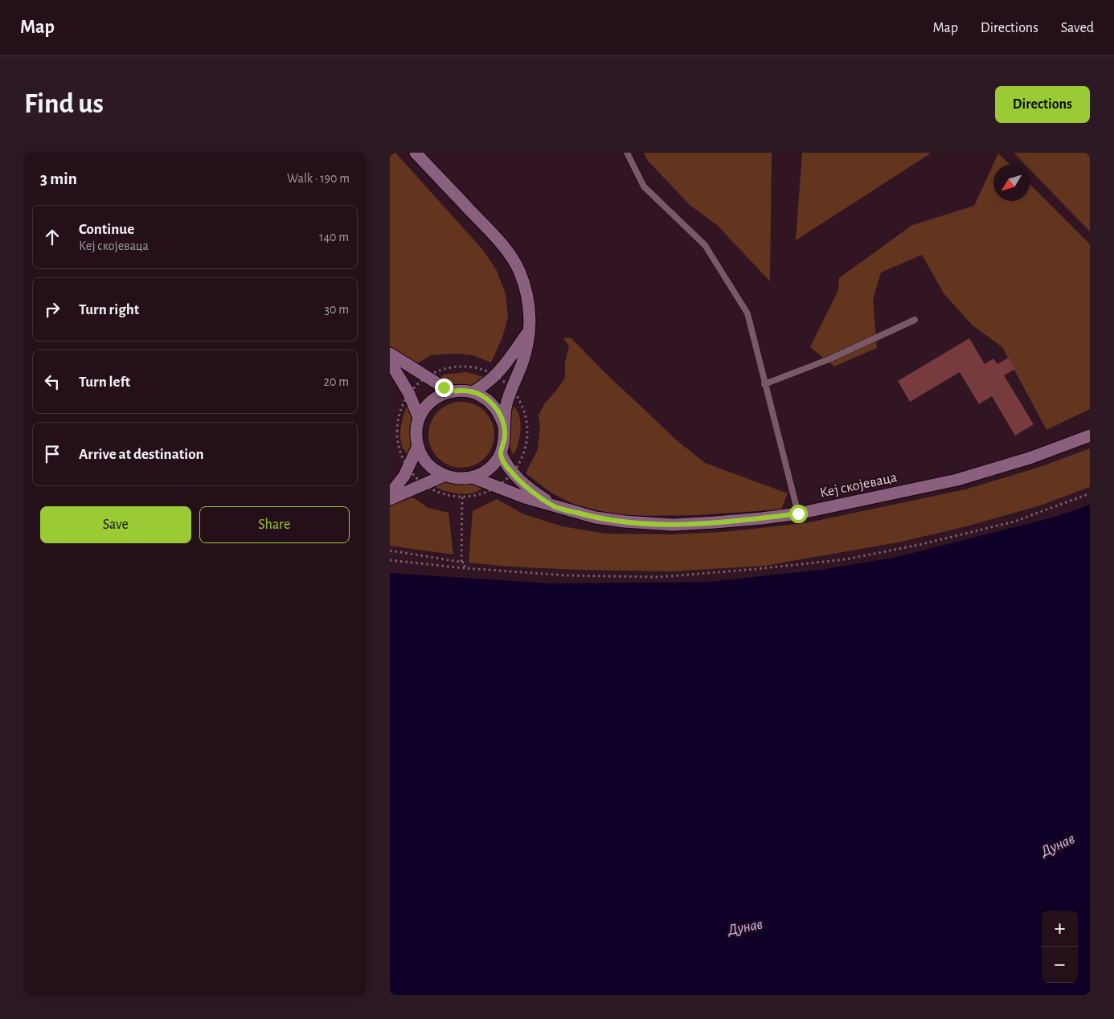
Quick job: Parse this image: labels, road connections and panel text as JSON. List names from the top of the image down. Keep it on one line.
{"streets":{"main road":["Кеј скојеваца"]},"water":["Дунав"],"north":"bottom left","page":{"header":"Map","nav":["Map","Directions","Saved"],"buttons":["Directions",["Save","Share"]],"title":"Find us","heading":["3 min","Walk · 190 m"],"list":[["Continue","Кеј скојеваца","140 m"],["Turn right","30 m"],["Turn left","20 m"],"Arrive at destination"],"map_buttons":["+","−"]}}
